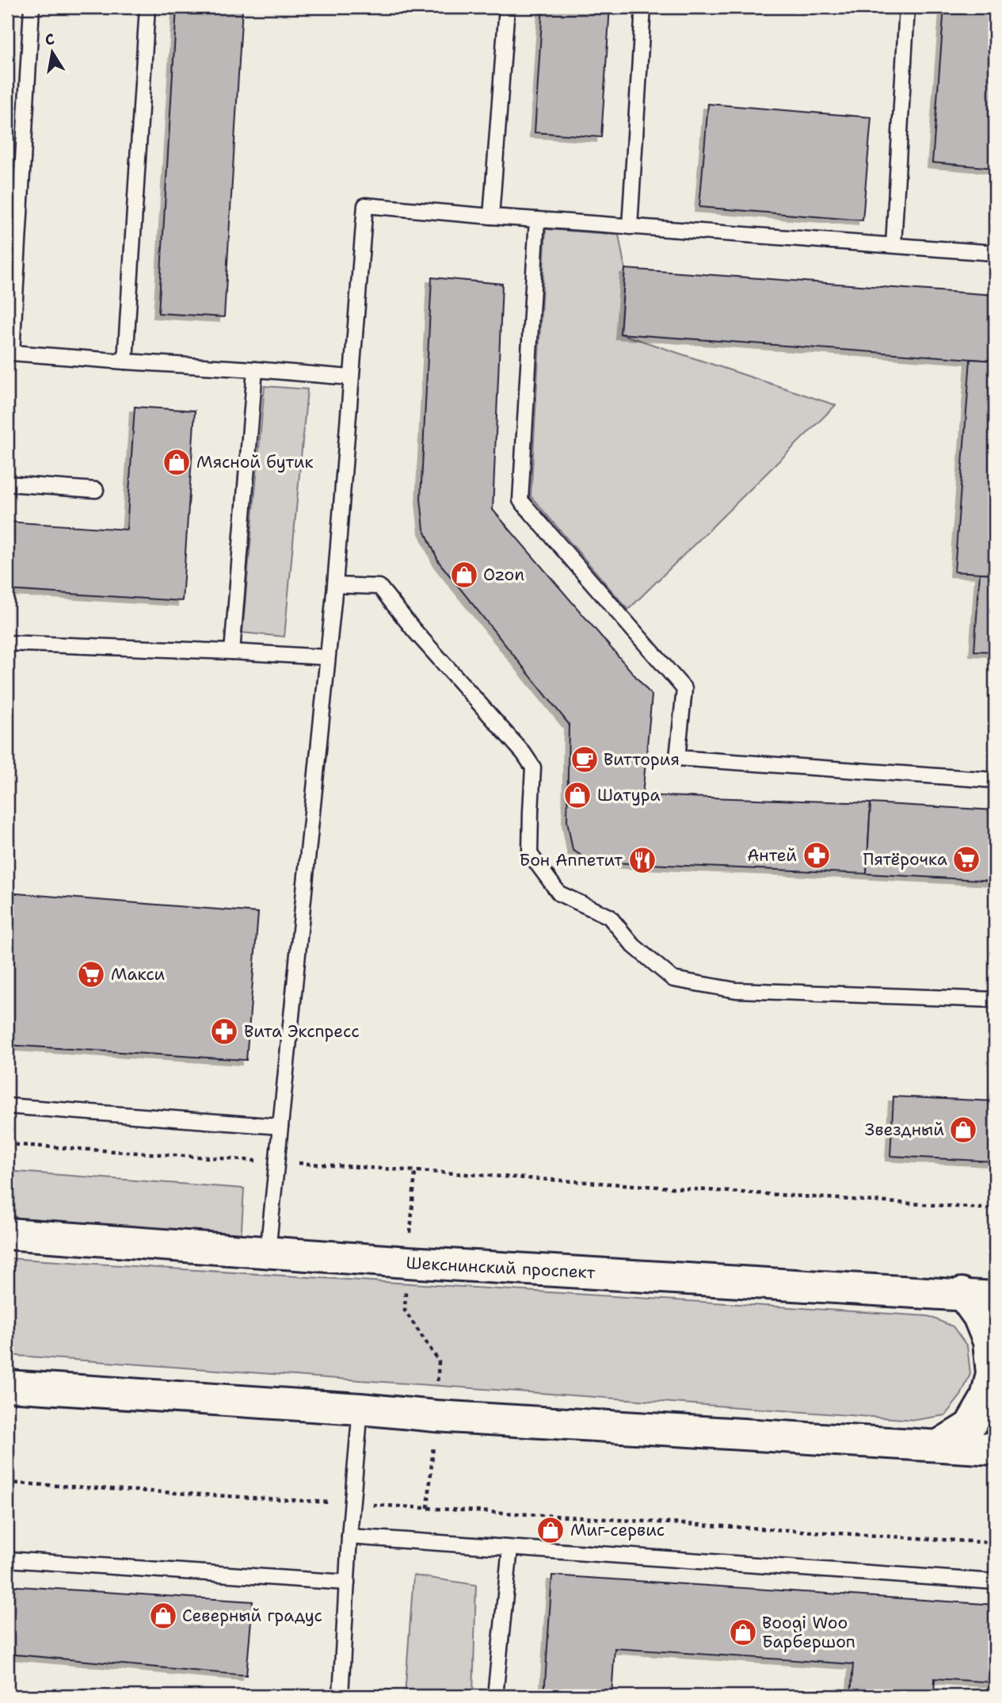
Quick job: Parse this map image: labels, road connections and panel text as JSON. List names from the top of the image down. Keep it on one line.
{"streets":{"main road":["Шекснинский проспект"]},"places":{"shop":["Мясной бутик","Ozon","Шатура","Звездный","Миг-сервис","Северный градус","Boogi Woo Барбершоп"],"cafe":["Виттория"],"pharmacy":["Антей","Вита Экспресс"],"supermarket":["Пятёрочка","Макси"],"restaurant":["Бон Аппетит"]},"north":"top"}
